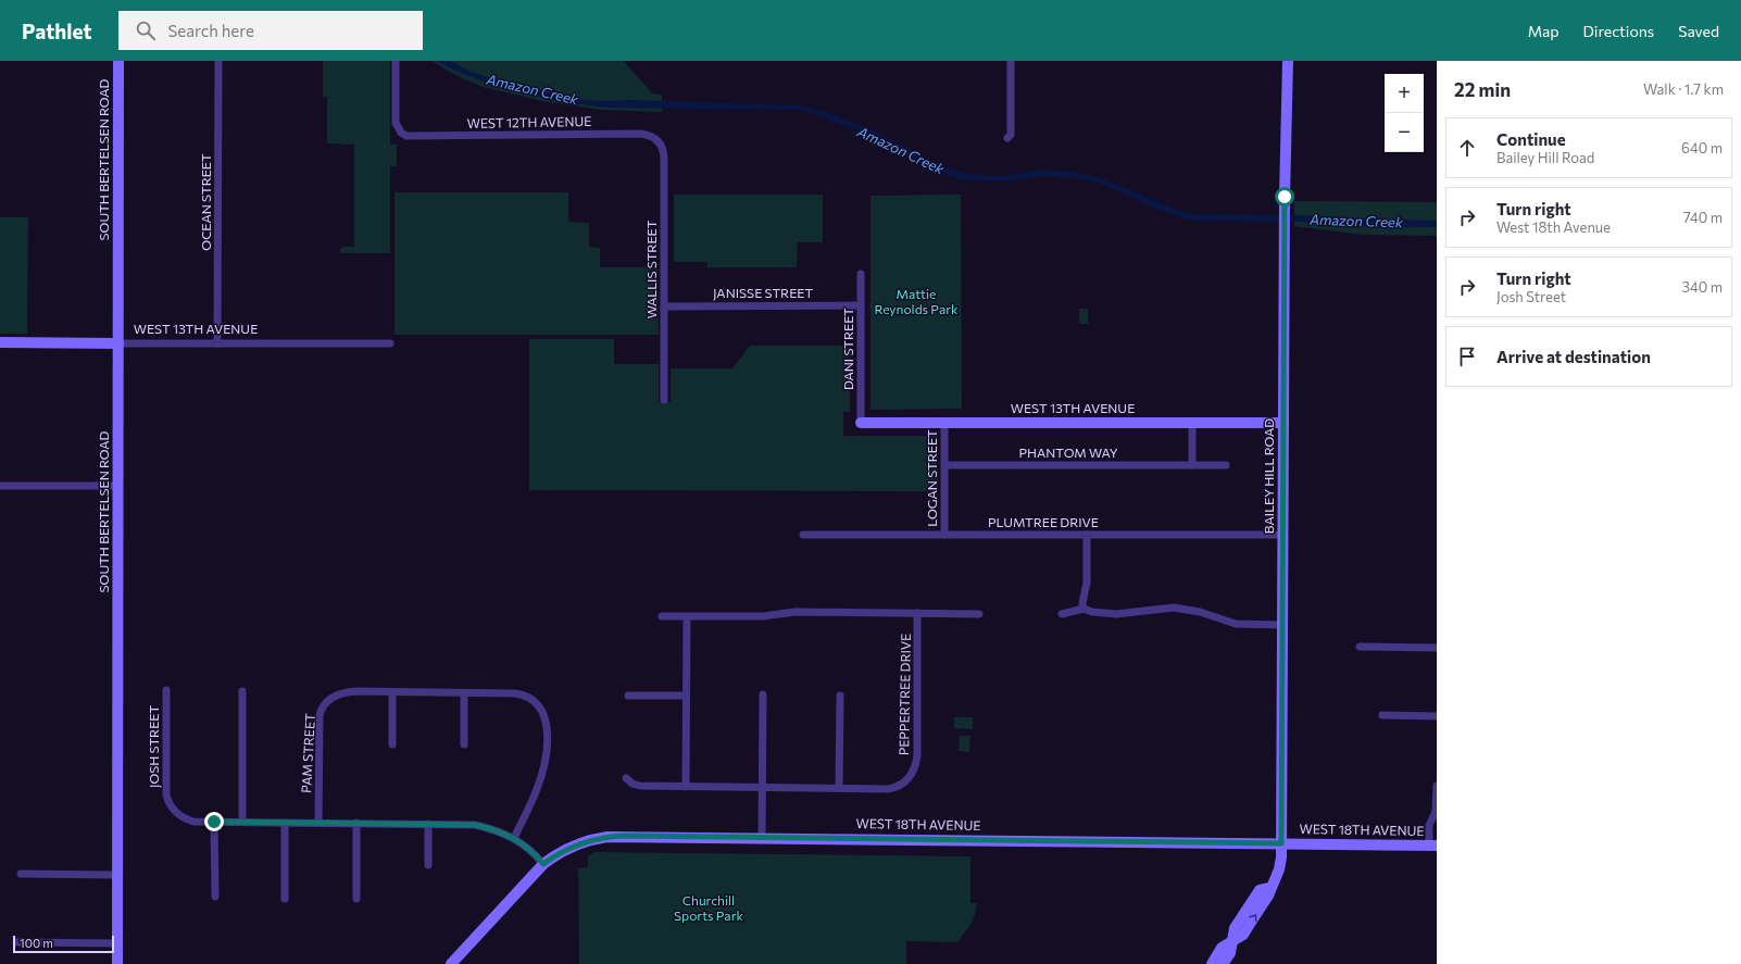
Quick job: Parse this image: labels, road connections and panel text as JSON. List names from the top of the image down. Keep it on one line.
{"streets":{"main road":["SOUTH BERTELSEN ROAD","WEST 13TH AVENUE","BAILEY HILL ROAD","WEST 18TH AVENUE"],"street":["WEST 12TH AVENUE","OCEAN STREET","WALLIS STREET","JANISSE STREET","DANI STREET","PHANTOM WAY","LOGAN STREET","PLUMTREE DRIVE","PEPPERTREE DRIVE","JOSH STREET","PAM STREET"]},"crossings":[["WEST 12TH AVENUE","WALLIS STREET"],["SOUTH BERTELSEN ROAD","WEST 13TH AVENUE"],["OCEAN STREET","WEST 13TH AVENUE"],["WALLIS STREET","JANISSE STREET"],["JANISSE STREET","DANI STREET"],["WEST 13TH AVENUE","DANI STREET"],["WEST 13TH AVENUE","BAILEY HILL ROAD"],["WEST 13TH AVENUE","LOGAN STREET"],["PHANTOM WAY","LOGAN STREET"],["BAILEY HILL ROAD","PLUMTREE DRIVE"],["BAILEY HILL ROAD","WEST 18TH AVENUE"],["LOGAN STREET","PLUMTREE DRIVE"],["JOSH STREET","PAM STREET"],["JOSH STREET","WEST 18TH AVENUE"]],"water":["Amazon Creek"],"parks":["Mattie Reynolds Park","Churchill Sports Park"],"scale_bar":"100 m","page":{"header":"Pathlet","search":"Search here","nav":["Map","Directions","Saved"],"heading":["22 min","Walk · 1.7 km"],"map_buttons":["+","−"],"list":[["Continue","Bailey Hill Road","640 m"],["Turn right","West 18th Avenue","740 m"],["Turn right","Josh Street","340 m"],"Arrive at destination"],"scale":"100 m"}}
